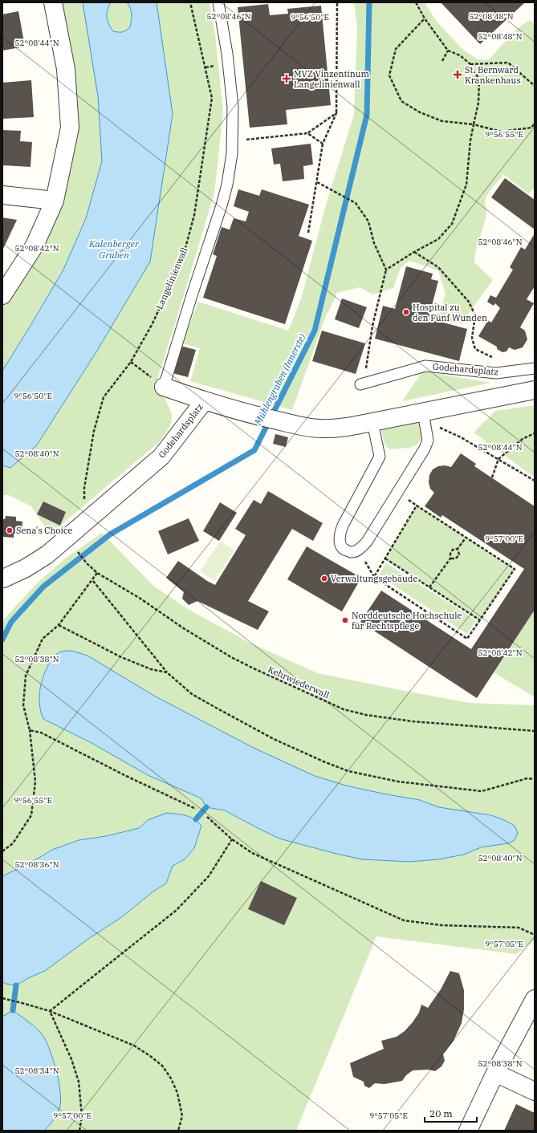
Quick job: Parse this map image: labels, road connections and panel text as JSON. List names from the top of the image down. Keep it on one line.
{"streets":{"street":["Godehardsplatz"],"path":["Langelinienwall","Kehrwiederwall"]},"crossings":[["Langelinienwall","Godehardsplatz"]],"water":["Kalenberger Graben","Mühlengraben (Innerste)"],"places":{"health":["St. Bernward Krankenhaus","MVZ Vinzentinum Langelinienwall"],"other":["Hospital zu den Fünf Wunden","Sena's Choice","Verwaltungsgebäude","Norddeutsche Hochschule für Rechtspflege"]},"scale_bar":"20 m","coordinates":["52°08'46\"N","52°08'48\"N","9°56'50\"E","52°08'44\"N","9°56'55\"E","52°08'42\"N","52°08'40\"N","9°57'00\"E","52°08'38\"N","52°08'36\"N","9°57'05\"E","52°08'34\"N"]}
